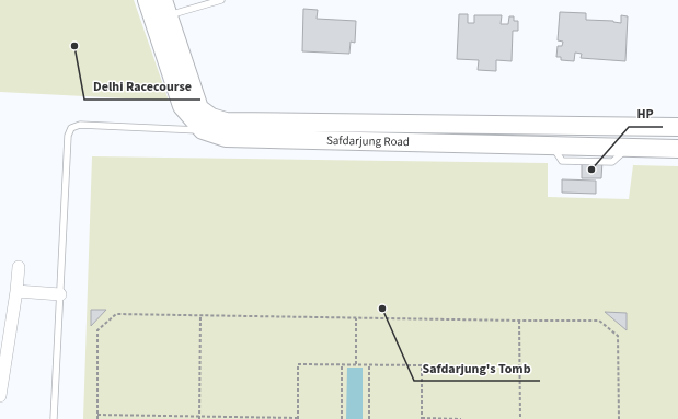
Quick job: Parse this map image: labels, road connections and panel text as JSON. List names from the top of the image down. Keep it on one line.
{"streets":{"main road":["Safdarjung Road"]},"places":["Delhi Racecourse","HP","Safdarjung's Tomb"]}
